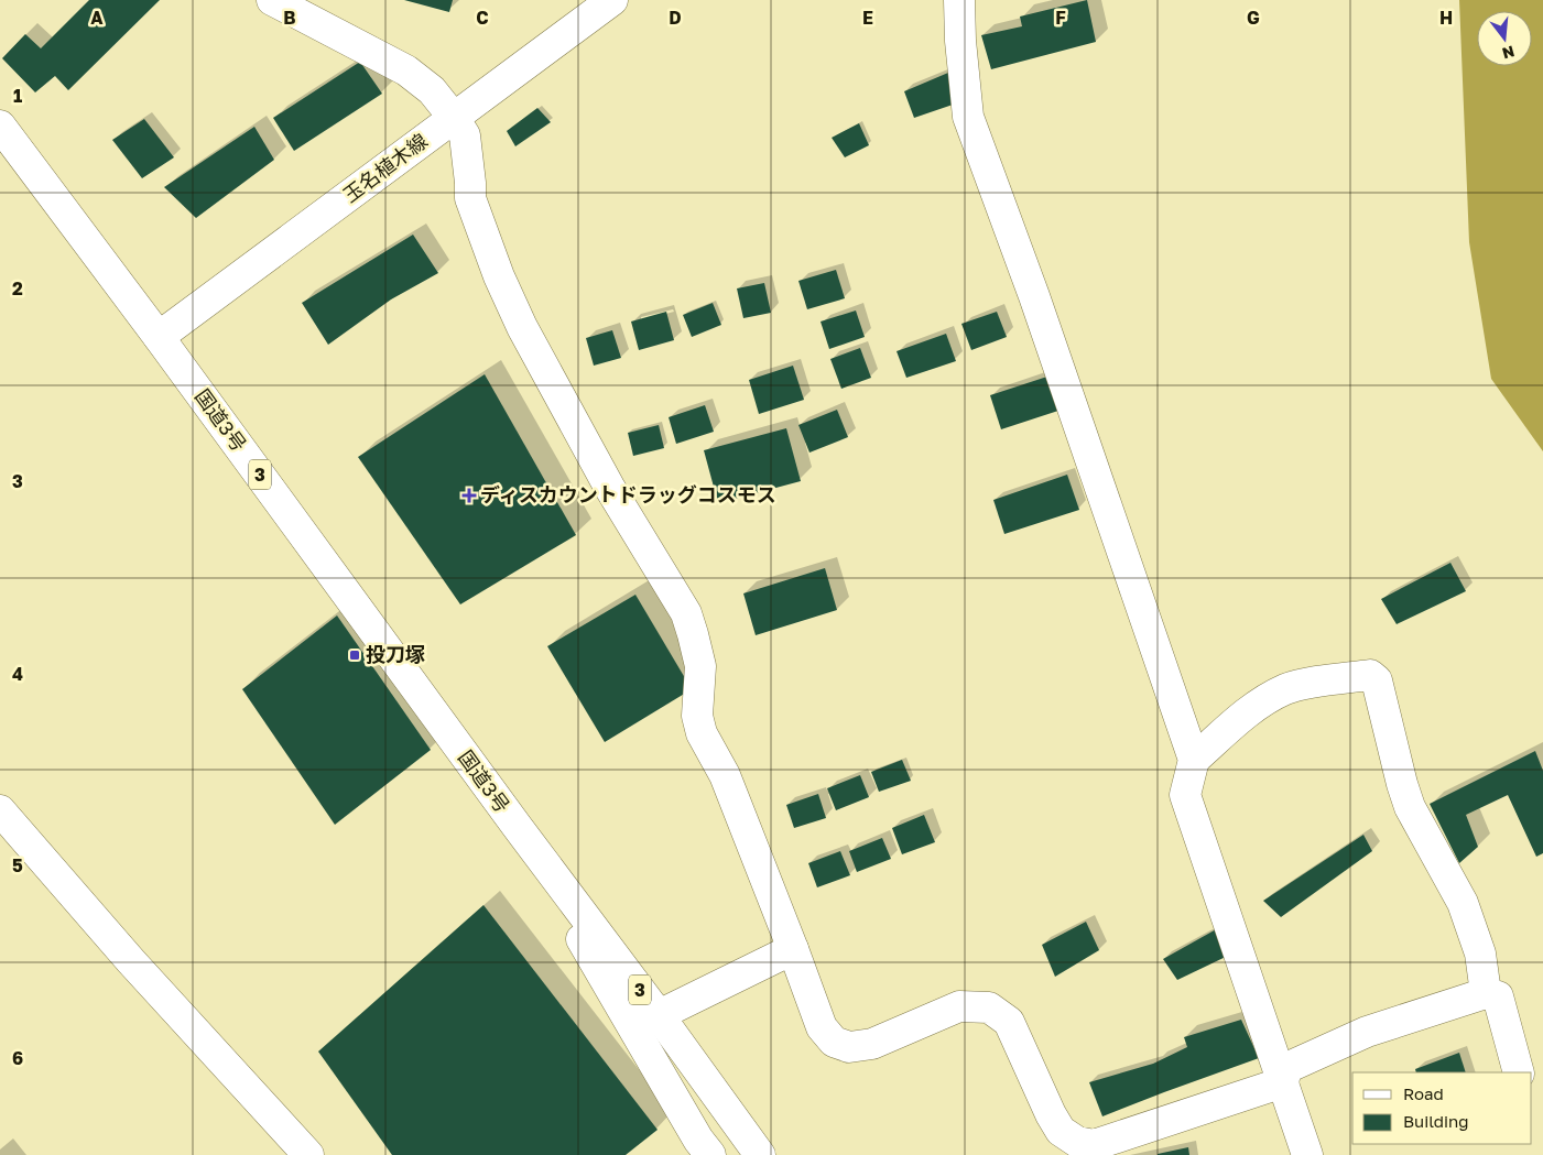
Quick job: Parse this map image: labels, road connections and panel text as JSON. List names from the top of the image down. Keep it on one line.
{"streets":{"main road":["玉名植木線","国道3号","3"]},"crossings":[["玉名植木線","国道3号"]],"places":{"health":["ディスカウントドラッグコスモス"],"transit":["投刀塚"]},"legend":["Road","Building"],"north":"bottom","grid":{"columns":["A","B","C","D","E","F","G","H"],"rows":["1","2","3","4","5","6"]}}
